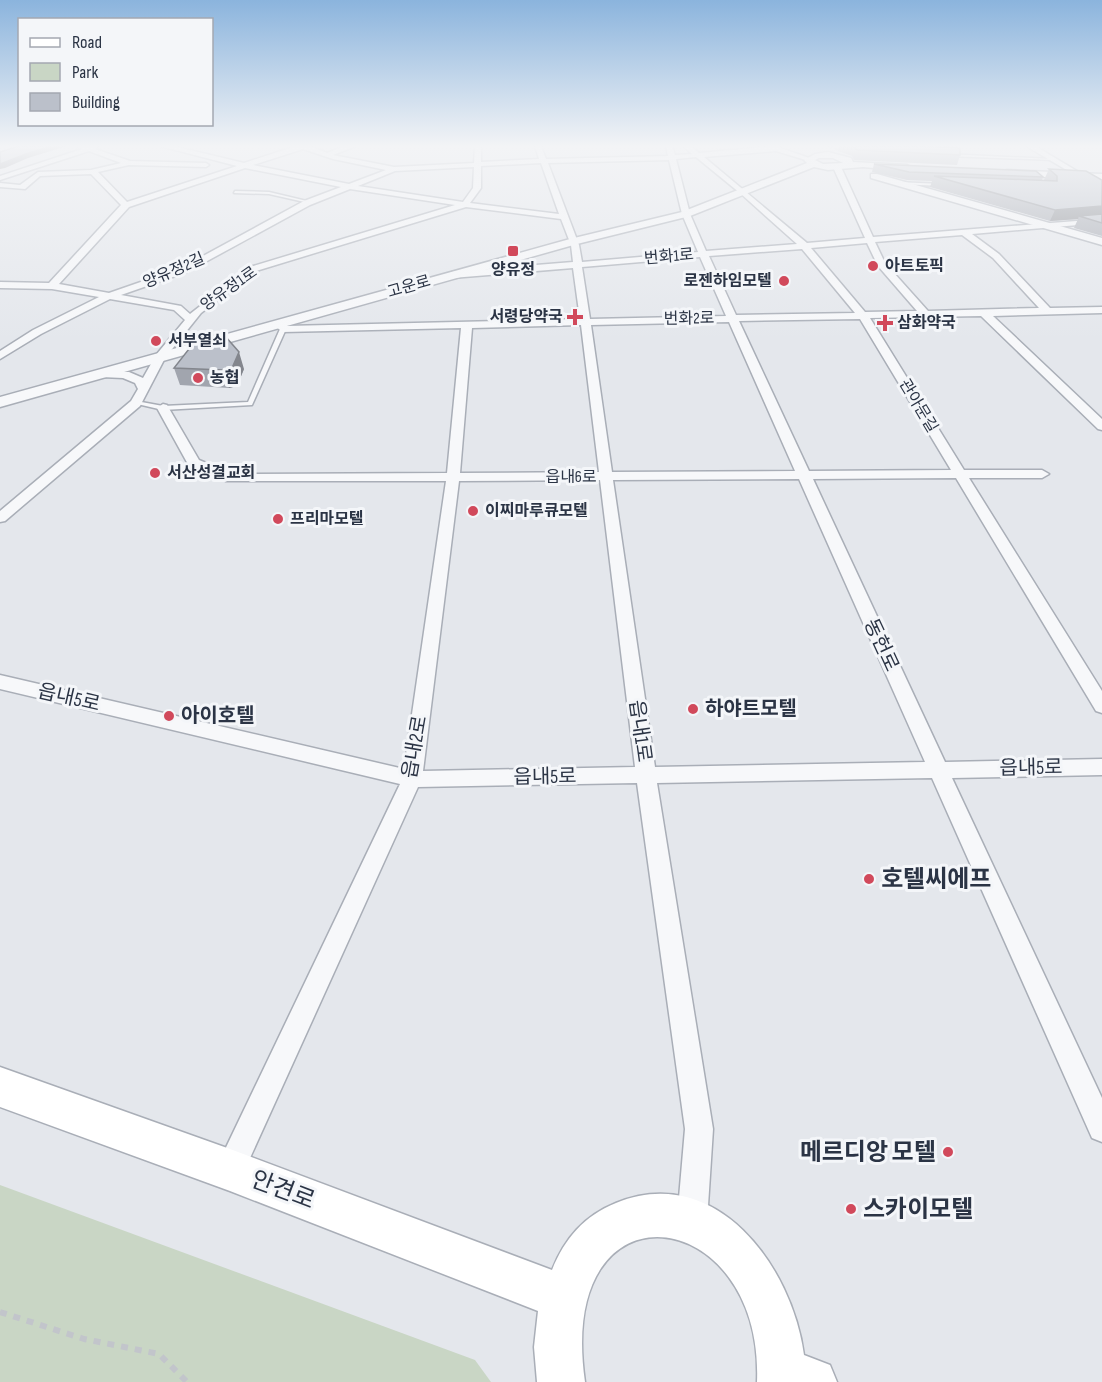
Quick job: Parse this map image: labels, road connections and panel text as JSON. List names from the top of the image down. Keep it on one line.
{"streets":{"main road":["안견로"],"street":["번화1로","양유정2길","고운로","양유정1로","번화2로","관아문길","읍내6로","동헌로","읍내5로","읍내1로","읍내2로"]},"crossings":[["번화1로","고운로"],["번화1로","관아문길"],["번화1로","동헌로"],["번화1로","읍내1로"],["고운로","양유정1로"],["고운로","번화2로"],["고운로","동헌로"],["고운로","읍내1로"],["번화2로","관아문길"],["번화2로","동헌로"],["번화2로","읍내1로"],["번화2로","읍내2로"],["관아문길","읍내6로"],["읍내6로","동헌로"],["읍내6로","읍내1로"],["읍내6로","읍내2로"],["동헌로","읍내5로"],["읍내5로","읍내1로"],["읍내5로","읍내2로"],["읍내2로","안견로"]],"places":{"transit":["양유정"],"other":["아트토픽","로젠하임모텔","서부열쇠","농협","서산성결교회","이찌마루큐모텔","프리마모텔","하야트모텔","아이호텔","호텔씨에프","메르디앙 모텔","스카이모텔"],"health":["서령당약국","삼화약국"]},"legend":["Road","Park","Building"]}
